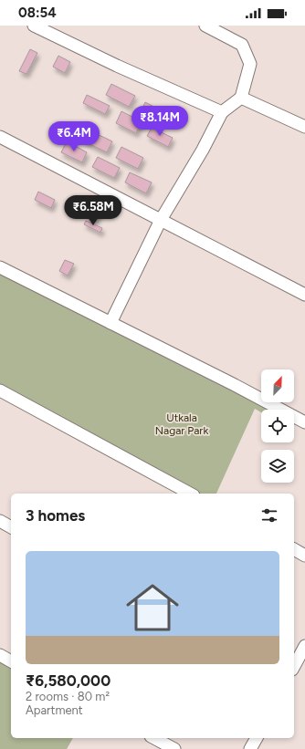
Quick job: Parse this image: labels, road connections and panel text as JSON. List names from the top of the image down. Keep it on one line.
{"parks":["Utkala Nagar Park"],"north":"top right","page":{"status":"08:54","price":["₹8.14M","₹6.4M","₹6.58M"],"heading":"3 homes","list":[{"name":"₹6,580,000","note":"2 rooms · 80 m² · Apartment"}]}}
